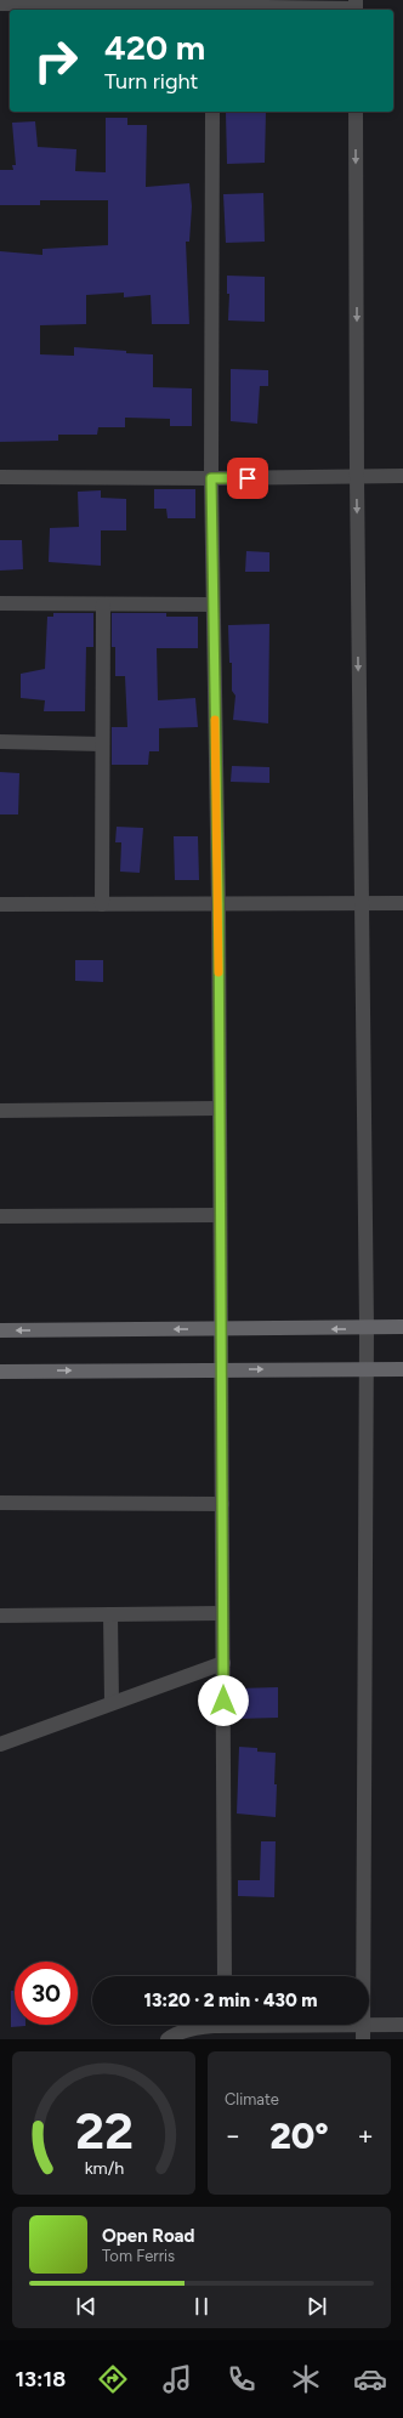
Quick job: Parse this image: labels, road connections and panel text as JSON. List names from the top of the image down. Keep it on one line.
{"page":{"turn":["420 m","Turn right"],"limit":"30","trip":"13:20 · 2 min · 430 m","tile":"Climate","heat":["−","20°","+"],"song":["Open Road","Tom Ferris"],"tabs":"13:18","gauge":["22","km/h"]}}
